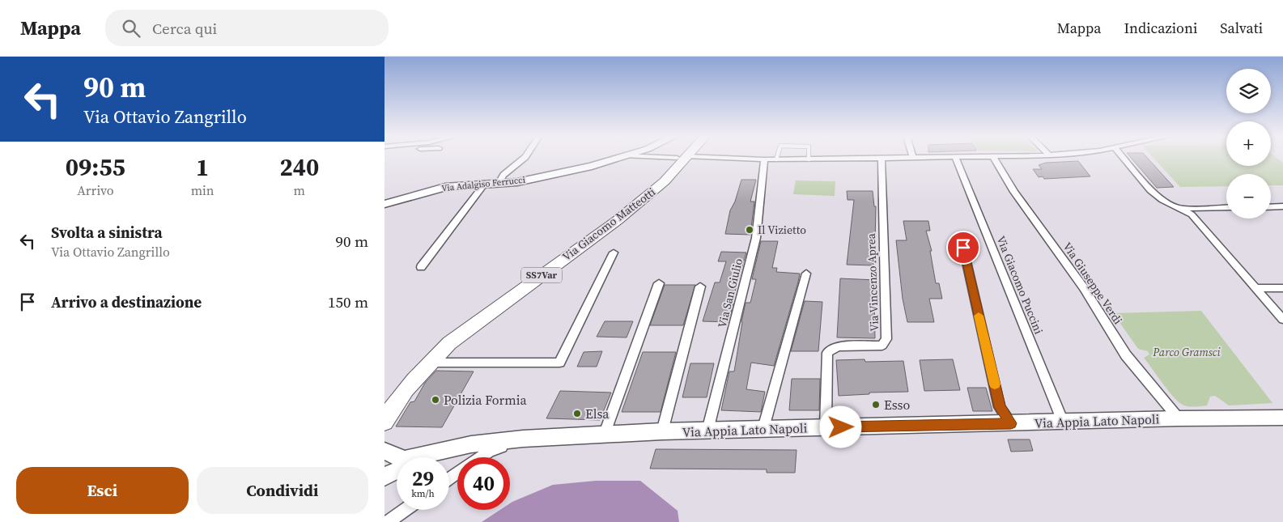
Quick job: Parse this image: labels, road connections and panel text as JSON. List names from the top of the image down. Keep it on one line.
{"streets":{"main road":["Via Giacomo Matteotti","SS7Var"],"street":["Via Adalgiso Ferrucci","Via Vincenzo Aprea","Via Giuseppe Verdi","Via Giacomo Puccini","Via San Giulio","Via Appia Lato Napoli"]},"crossings":[["Via Vincenzo Aprea","Via Appia Lato Napoli"],["Via Giuseppe Verdi","Via Appia Lato Napoli"],["Via Giacomo Puccini","Via Appia Lato Napoli"],["Via San Giulio","Via Appia Lato Napoli"]],"parks":["Parco Gramsci"],"places":["Il Vizietto","Polizia Formia","Esso","Elsa"],"page":{"header":"Mappa","search":"Cerca qui","nav":["Mappa","Indicazioni","Salvati"],"turn":["90 m","Via Ottavio Zangrillo"],"map_buttons":["+","−"],"eta":["09:55","Arrivo","1","min","240","m"],"list":[{"name":"Svolta a sinistra","note":"Via Ottavio Zangrillo","value":"90 m"},{"name":"Arrivo a destinazione","value":"150 m"}],"speed":"29 km/h","limit":"40","buttons":["Esci","Condividi"]}}
